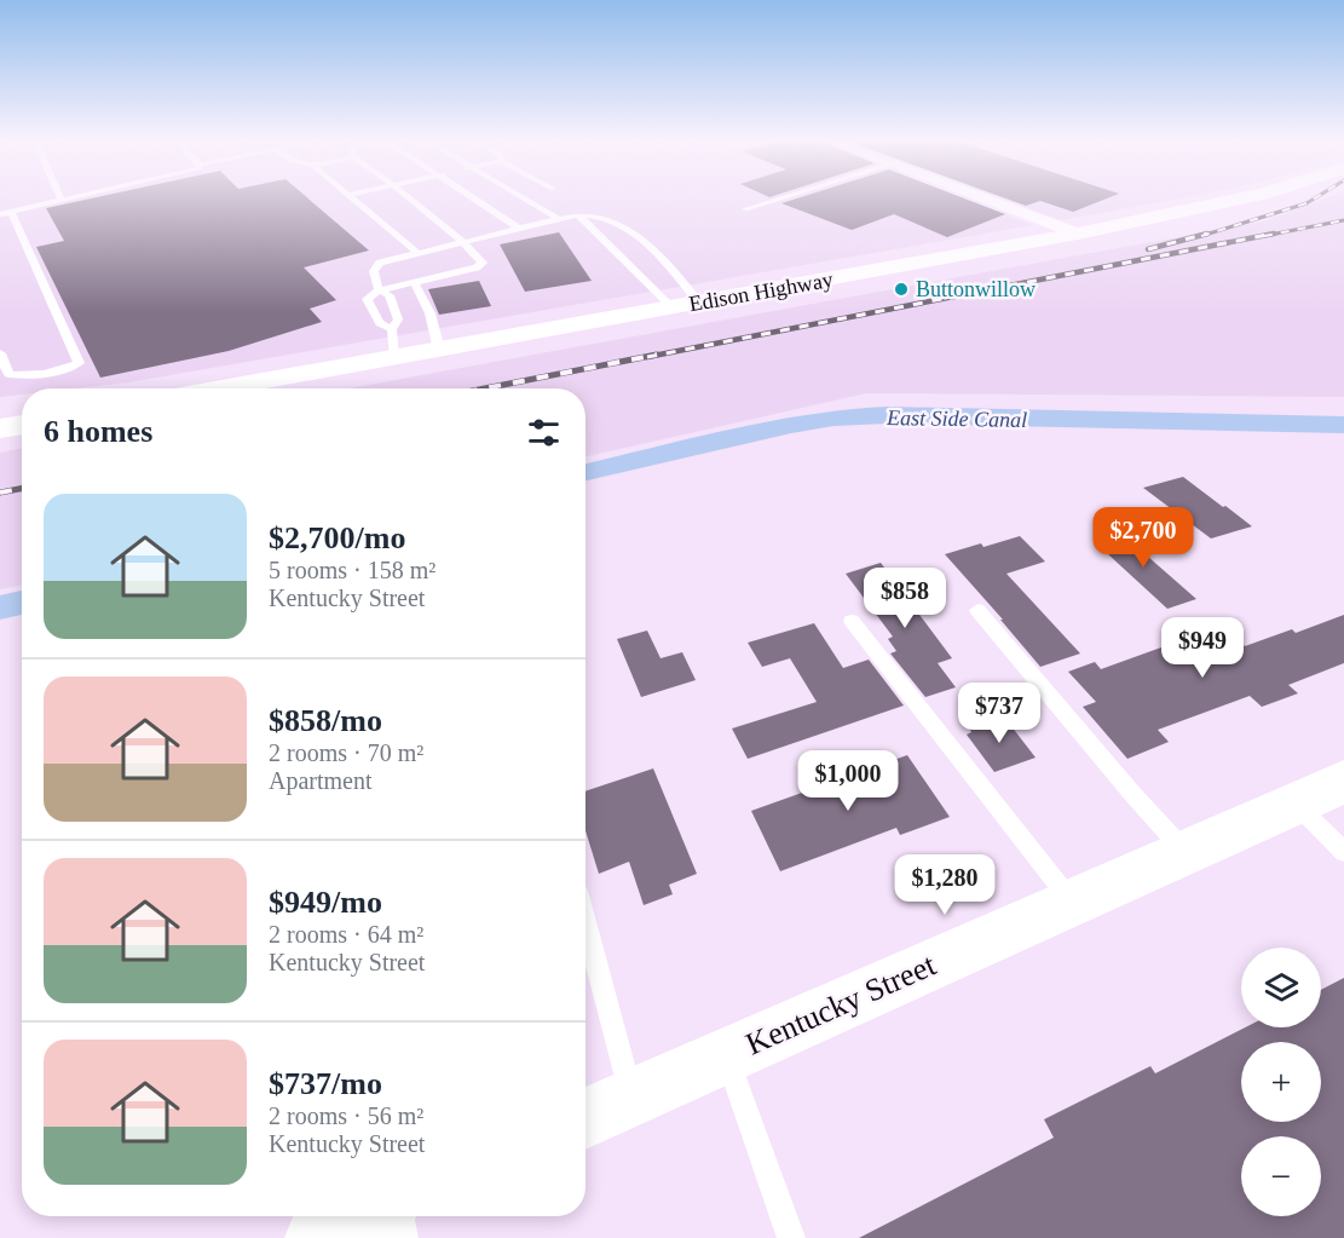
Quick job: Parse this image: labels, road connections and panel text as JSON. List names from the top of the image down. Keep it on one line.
{"streets":{"main road":["Edison Highway","Kentucky Street"]},"water":["East Side Canal"],"places":["Buttonwillow"],"page":{"heading":"6 homes","list":[{"name":"$2,700/mo","note":"5 rooms · 158 m² · Kentucky Street"},{"name":"$858/mo","note":"2 rooms · 70 m² · Apartment"},{"name":"$949/mo","note":"2 rooms · 64 m² · Kentucky Street"},{"name":"$737/mo","note":"2 rooms · 56 m² · Kentucky Street"}],"price":["$2,700","$858","$949","$737","$1,000","$1,280"],"map_buttons":["+","−"]}}
